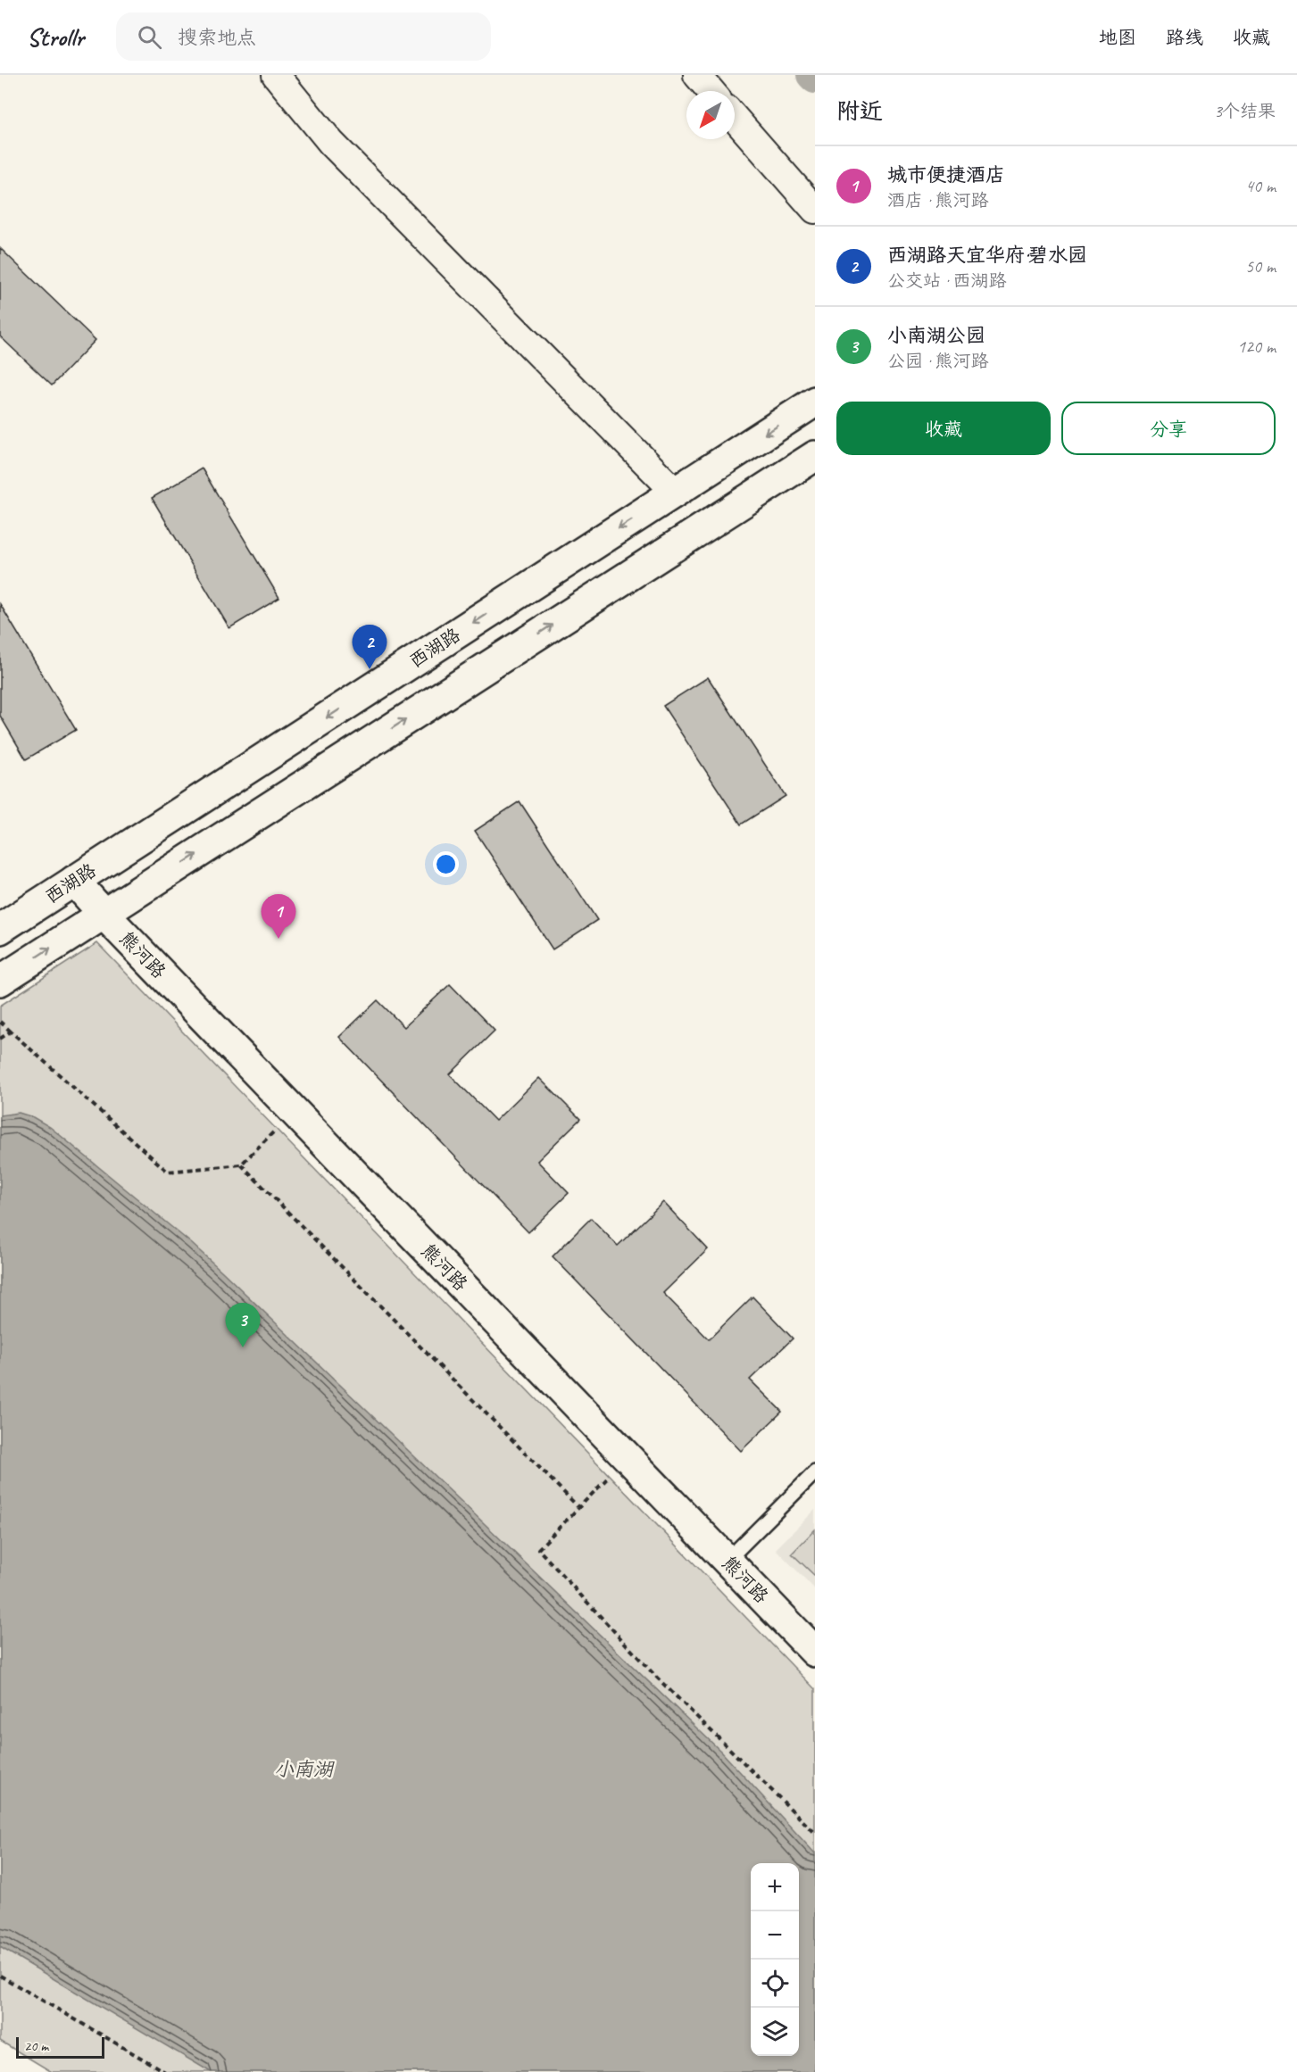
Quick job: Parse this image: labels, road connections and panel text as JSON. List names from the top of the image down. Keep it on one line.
{"streets":{"main road":["西湖路","熊河路"]},"crossings":[["西湖路","熊河路"]],"water":["小南湖"],"scale_bar":"20 m","north":"bottom left","page":{"header":"Strollr","search":"搜索地点","nav":["地图","路线","收藏"],"heading":["附近","3个结果"],"list":[{"mark":"1","name":"城市便捷酒店","note":"酒店 · 熊河路","value":"40 m"},{"mark":"2","name":"西湖路天宜华府·碧水园","note":"公交站 · 西湖路","value":"50 m"},{"mark":"3","name":"小南湖公园","note":"公园 · 熊河路","value":"120 m"}],"buttons":["收藏","分享"],"pins":["2","1","3"],"map_buttons":["+","−"],"scale":"20 m"}}
